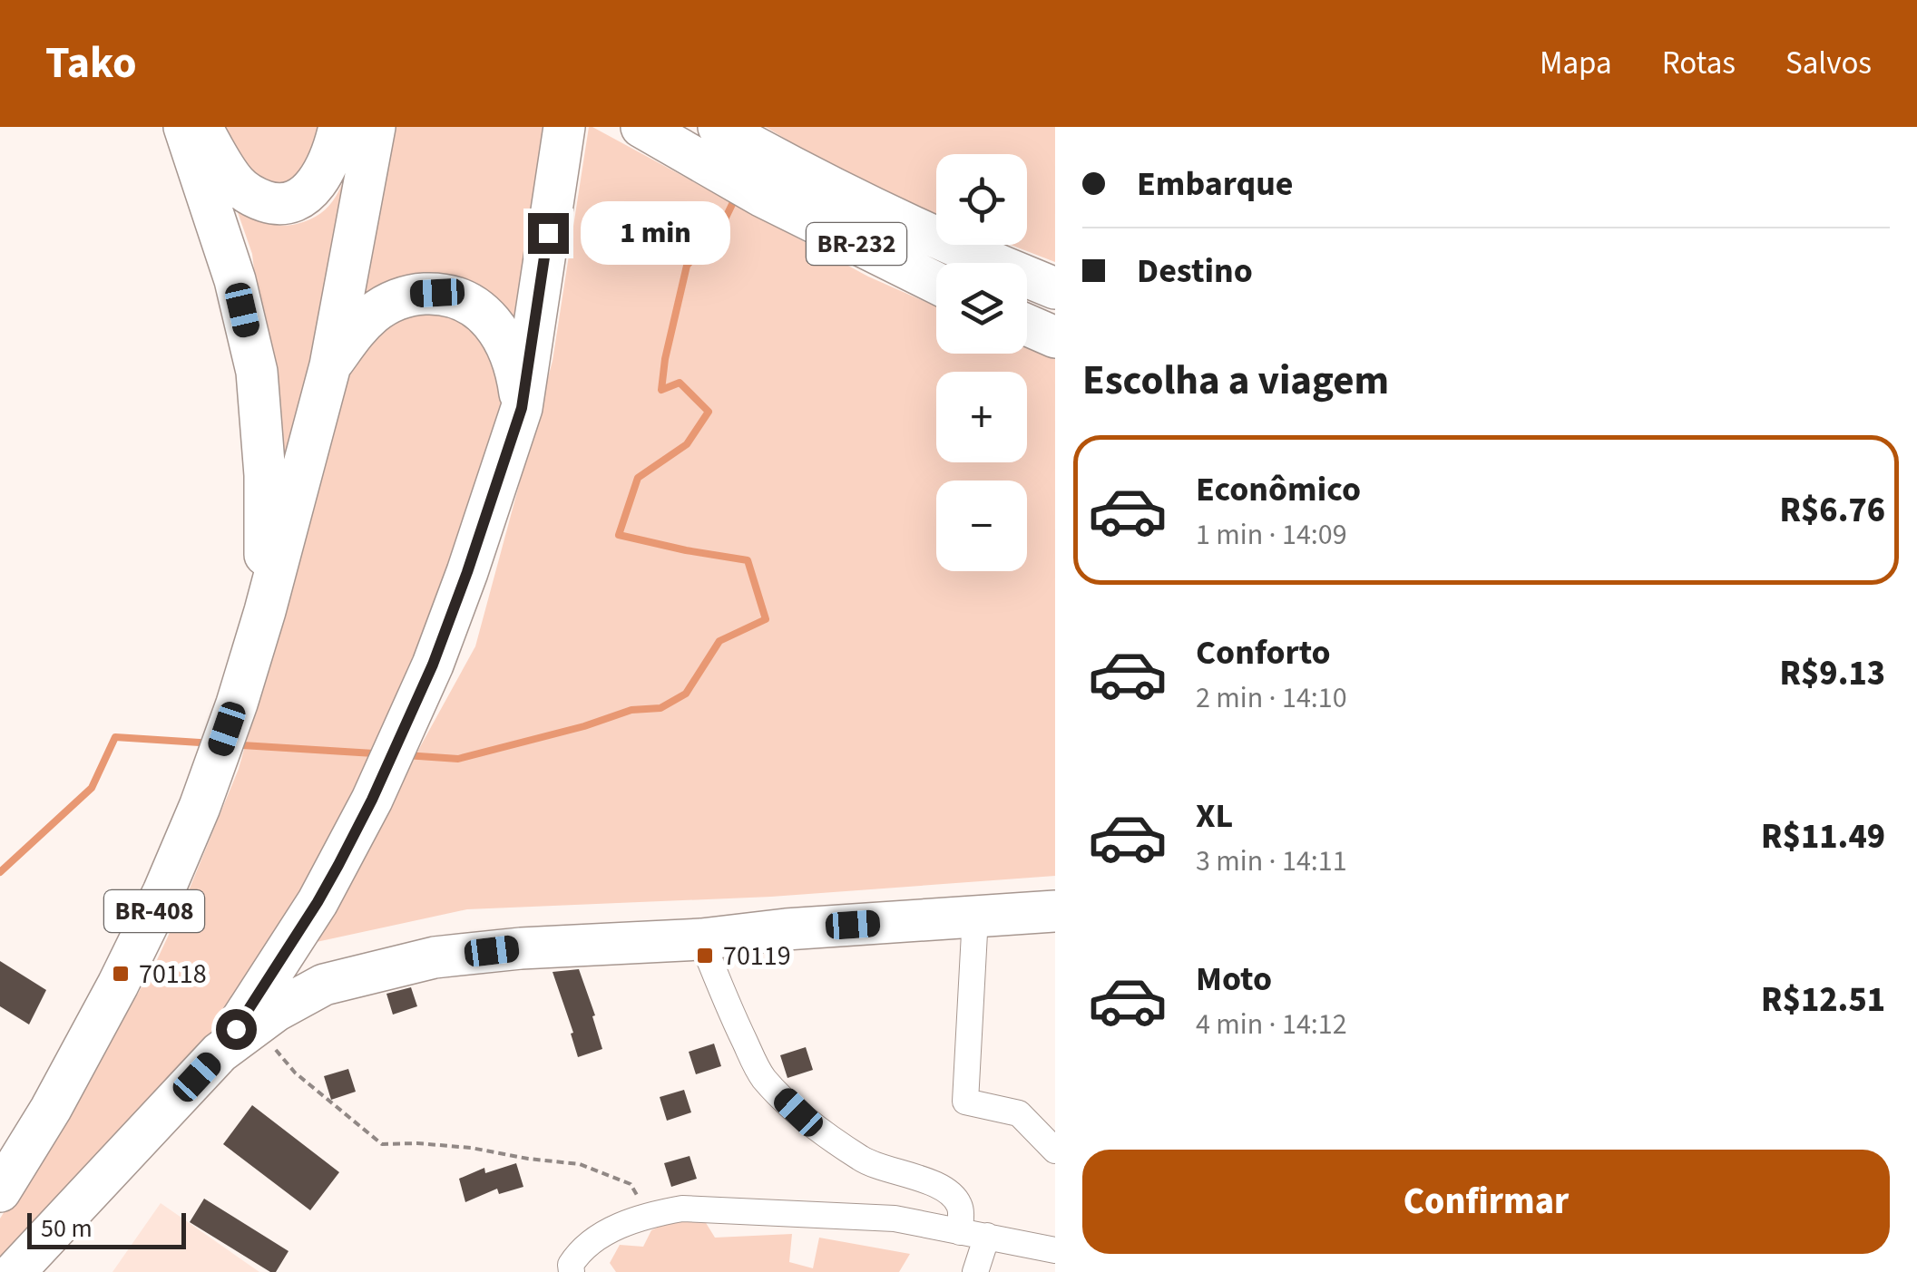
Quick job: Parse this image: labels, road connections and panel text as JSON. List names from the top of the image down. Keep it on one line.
{"streets":{"highway":["BR-232","BR-408"]},"places":{"transit":["70119","70118"]},"scale_bar":"50 m","page":{"header":"Tako","nav":["Mapa","Rotas","Salvos"],"banner":["Embarque","Destino"],"map_buttons":["+","−"],"bubble":"1 min","heading":"Escolha a viagem","list":[{"name":"Econômico","note":"1 min · 14:09","value":"R$6.76"},{"name":"Conforto","note":"2 min · 14:10","value":"R$9.13"},{"name":"XL","note":"3 min · 14:11","value":"R$11.49"},{"name":"Moto","note":"4 min · 14:12","value":"R$12.51"}],"buttons":"Confirmar","scale":"50 m"}}
